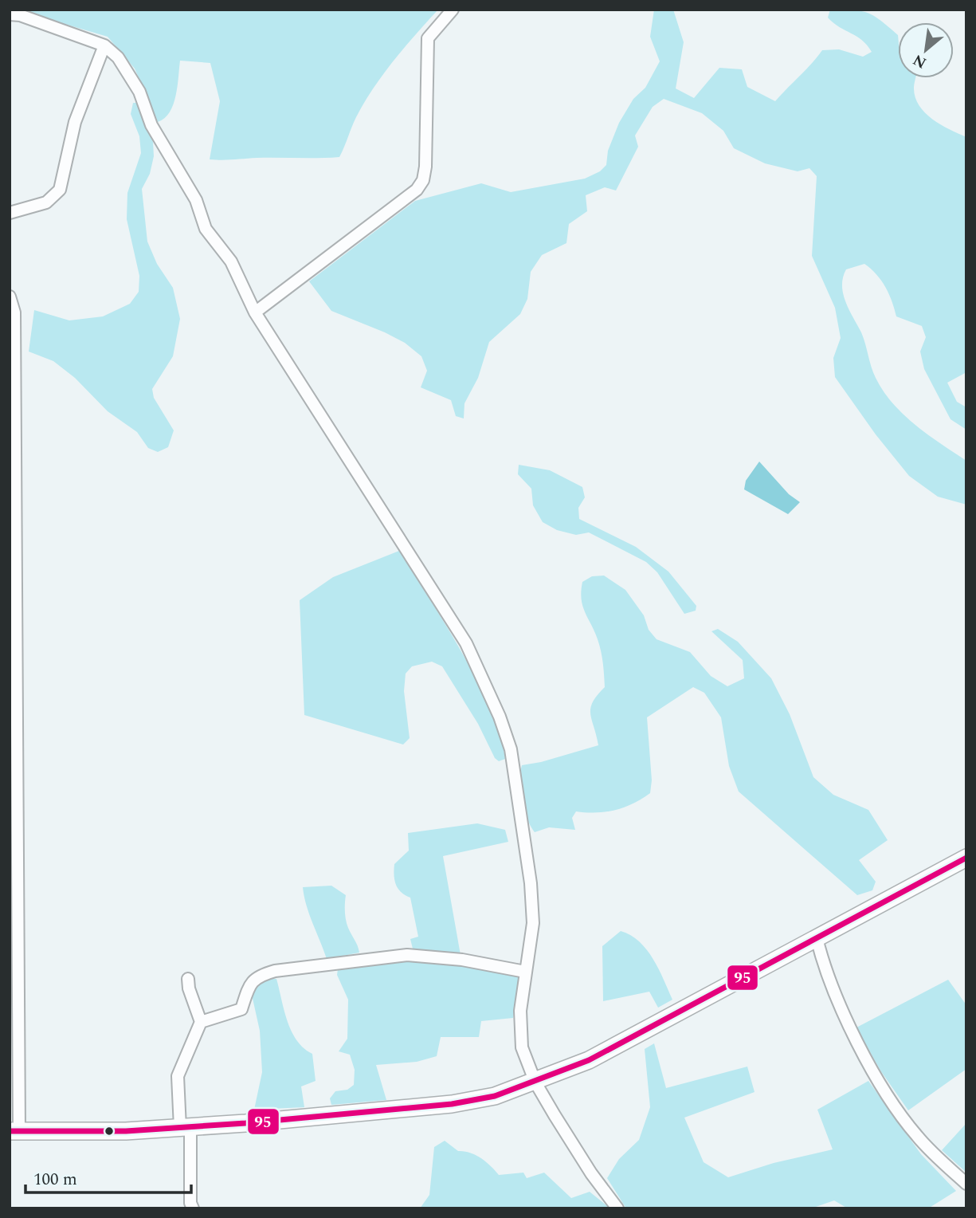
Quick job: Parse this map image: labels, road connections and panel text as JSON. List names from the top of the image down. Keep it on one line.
{"lines":["transit line 95"],"scale_bar":"100 m","north":"bottom left"}
